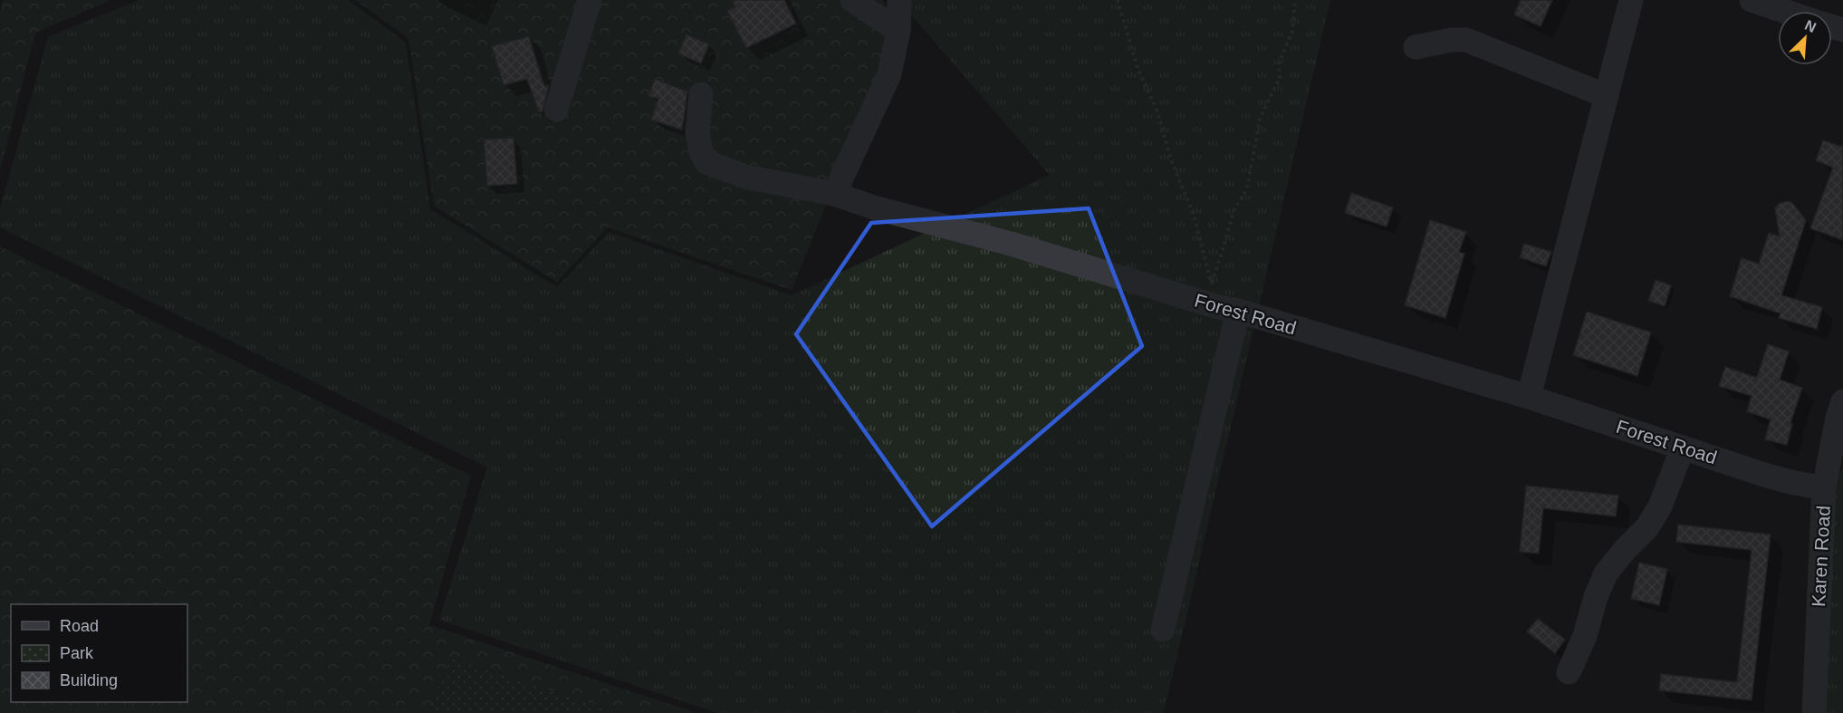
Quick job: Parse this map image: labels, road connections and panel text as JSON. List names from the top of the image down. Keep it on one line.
{"streets":{"street":["Forest Road","Karen Road"]},"crossings":[["Forest Road","Karen Road"]],"legend":["Road","Park","Building"],"north":"top right"}
